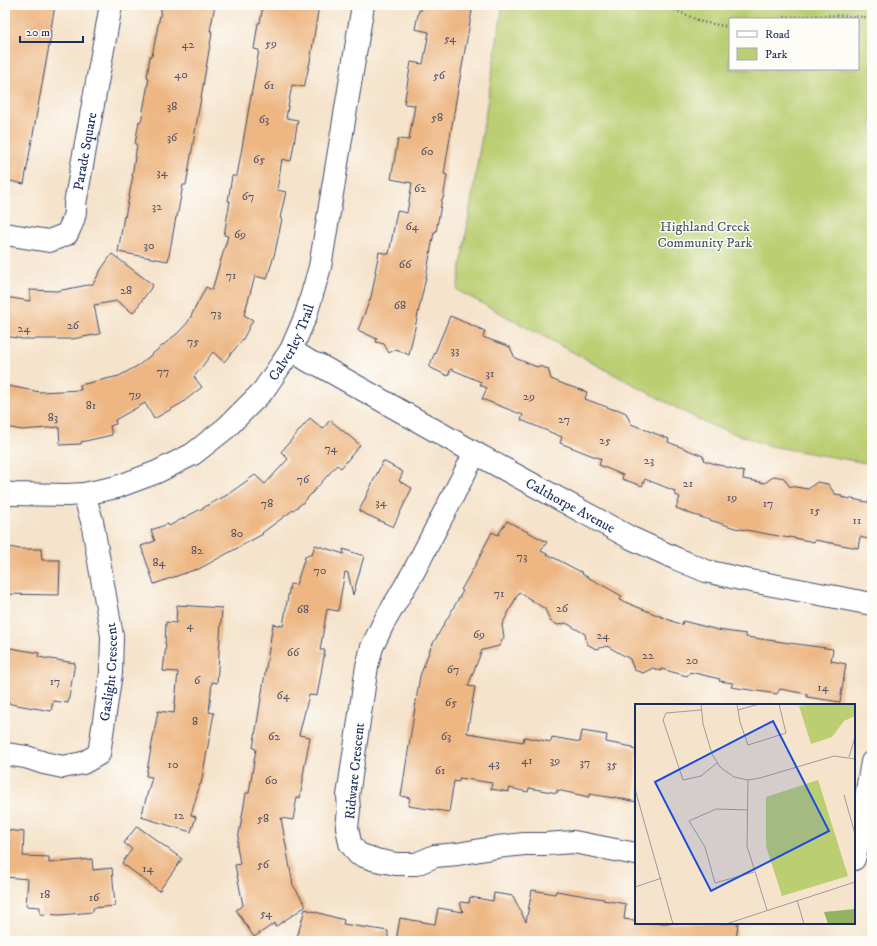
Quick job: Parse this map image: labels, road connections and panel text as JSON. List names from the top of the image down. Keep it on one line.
{"streets":{"street":["Parade Square","Calverley Trail","Calthorpe Avenue","Gaslight Crescent","Ridware Crescent"]},"crossings":[["Calverley Trail","Calthorpe Avenue"],["Calverley Trail","Gaslight Crescent"],["Calthorpe Avenue","Ridware Crescent"]],"parks":["Highland Creek Community Park"],"house_numbers":["54","59","42","40","56","61","38","58","63","36","60","65","34","62","67","32","64","69","30","66","71","28","68","73","26","24","75","33","77","31","79","29","81","83","27","25","74","23","76","21","19","34","78","17","15","11","80","82","73","84","70","71","26","68","4","69","24","66","22","20","67","6","17","14","64","65","8","62","63","41","39","37","43","10","35","61","60","12","58","56","14","18","16","54"],"legend":["Road","Park"],"scale_bar":"20 m"}
